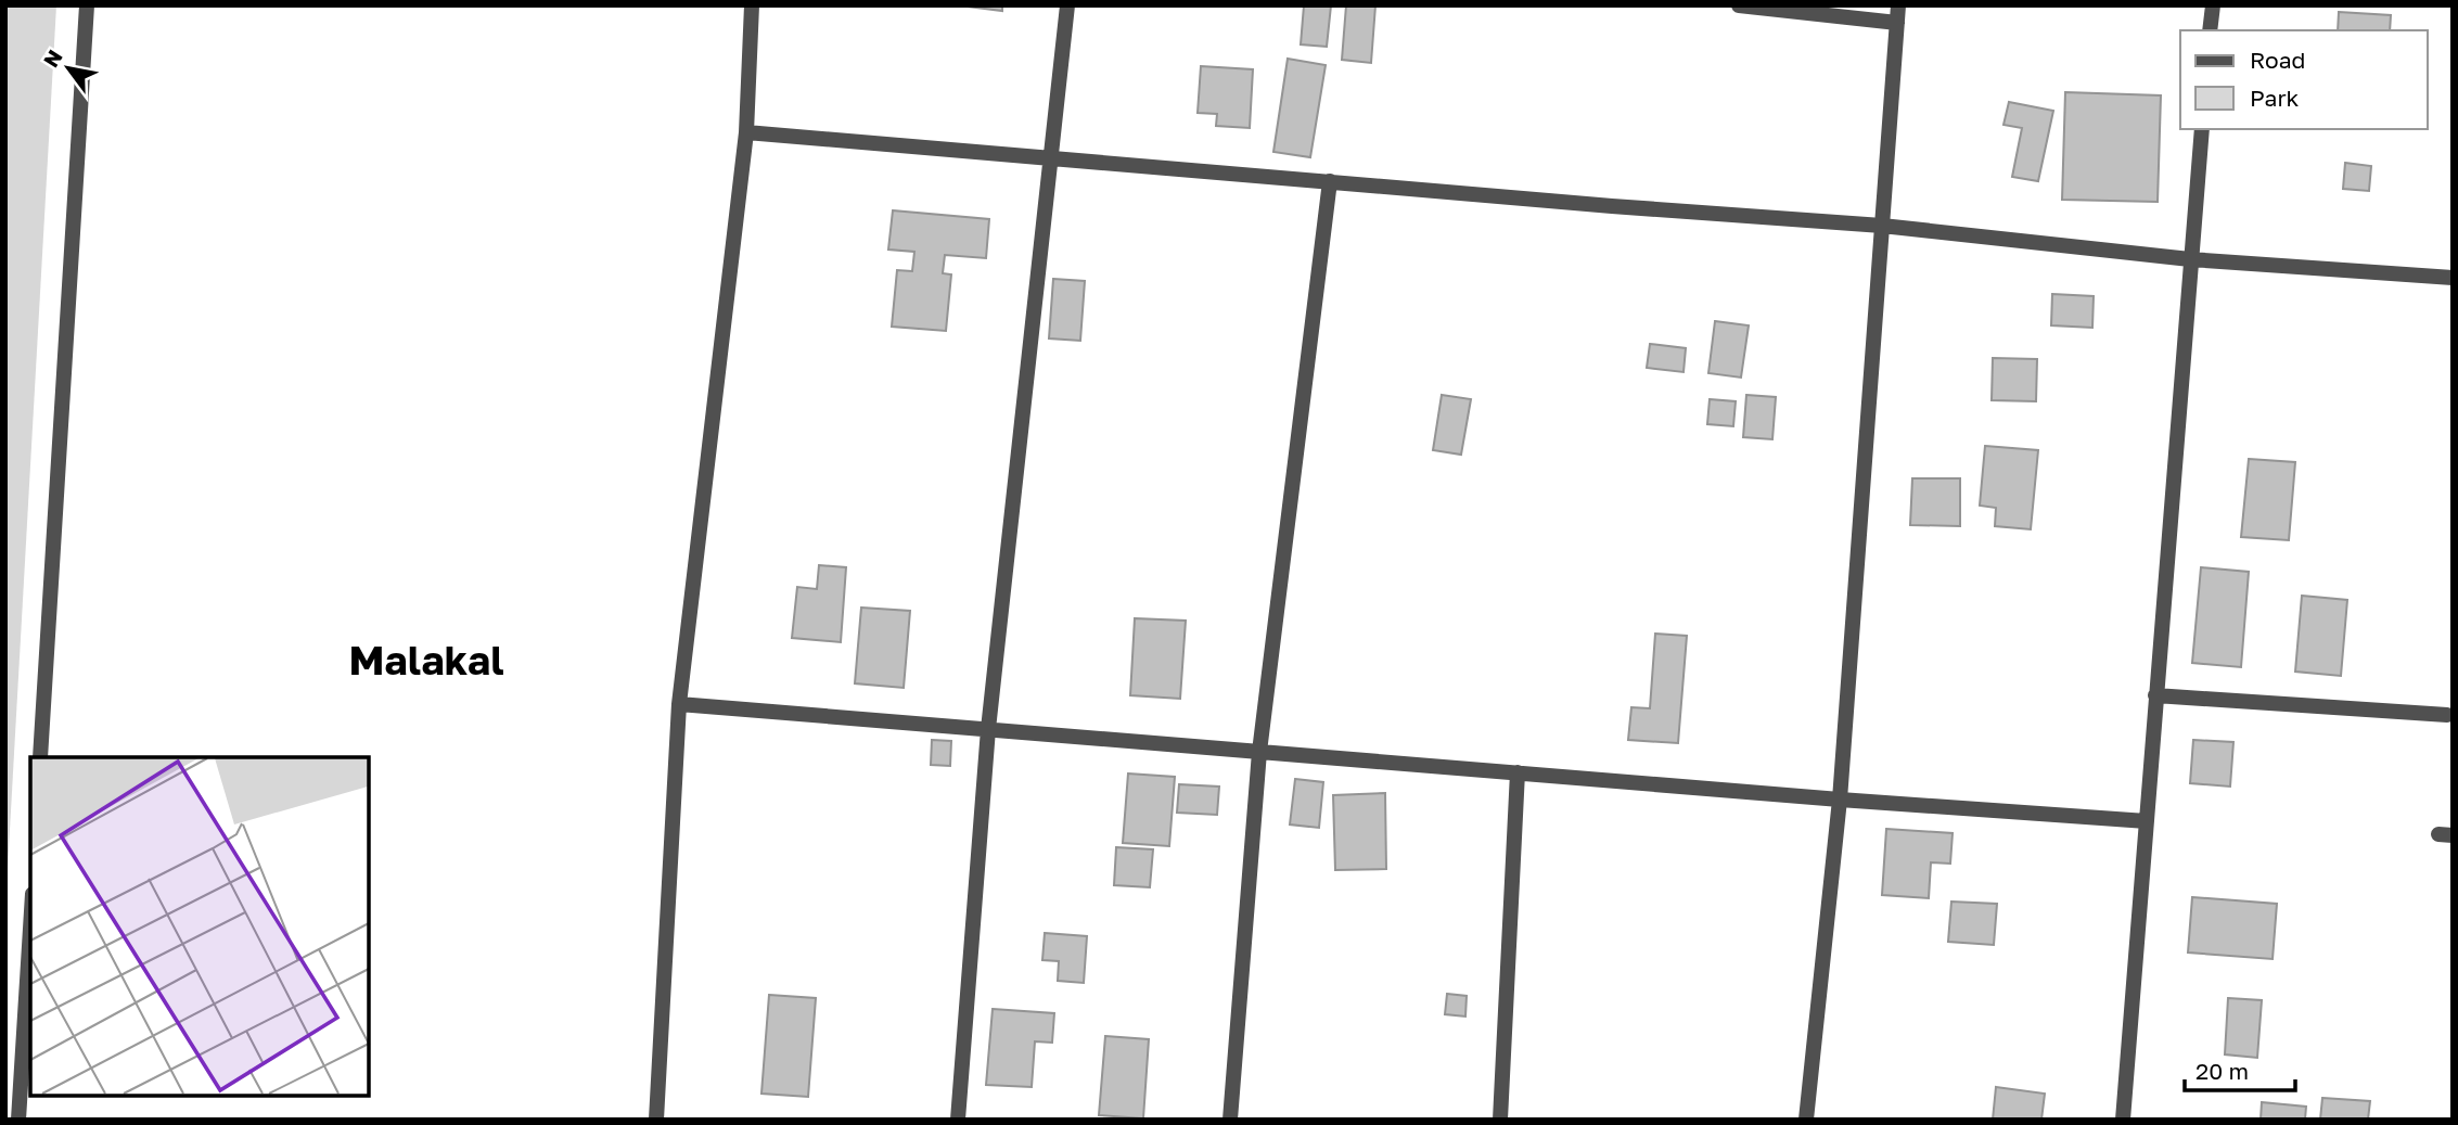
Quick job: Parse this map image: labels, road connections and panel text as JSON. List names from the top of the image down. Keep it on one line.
{"districts":["Malakal"],"legend":["Road","Park"],"scale_bar":"20 m","north":"top left"}
